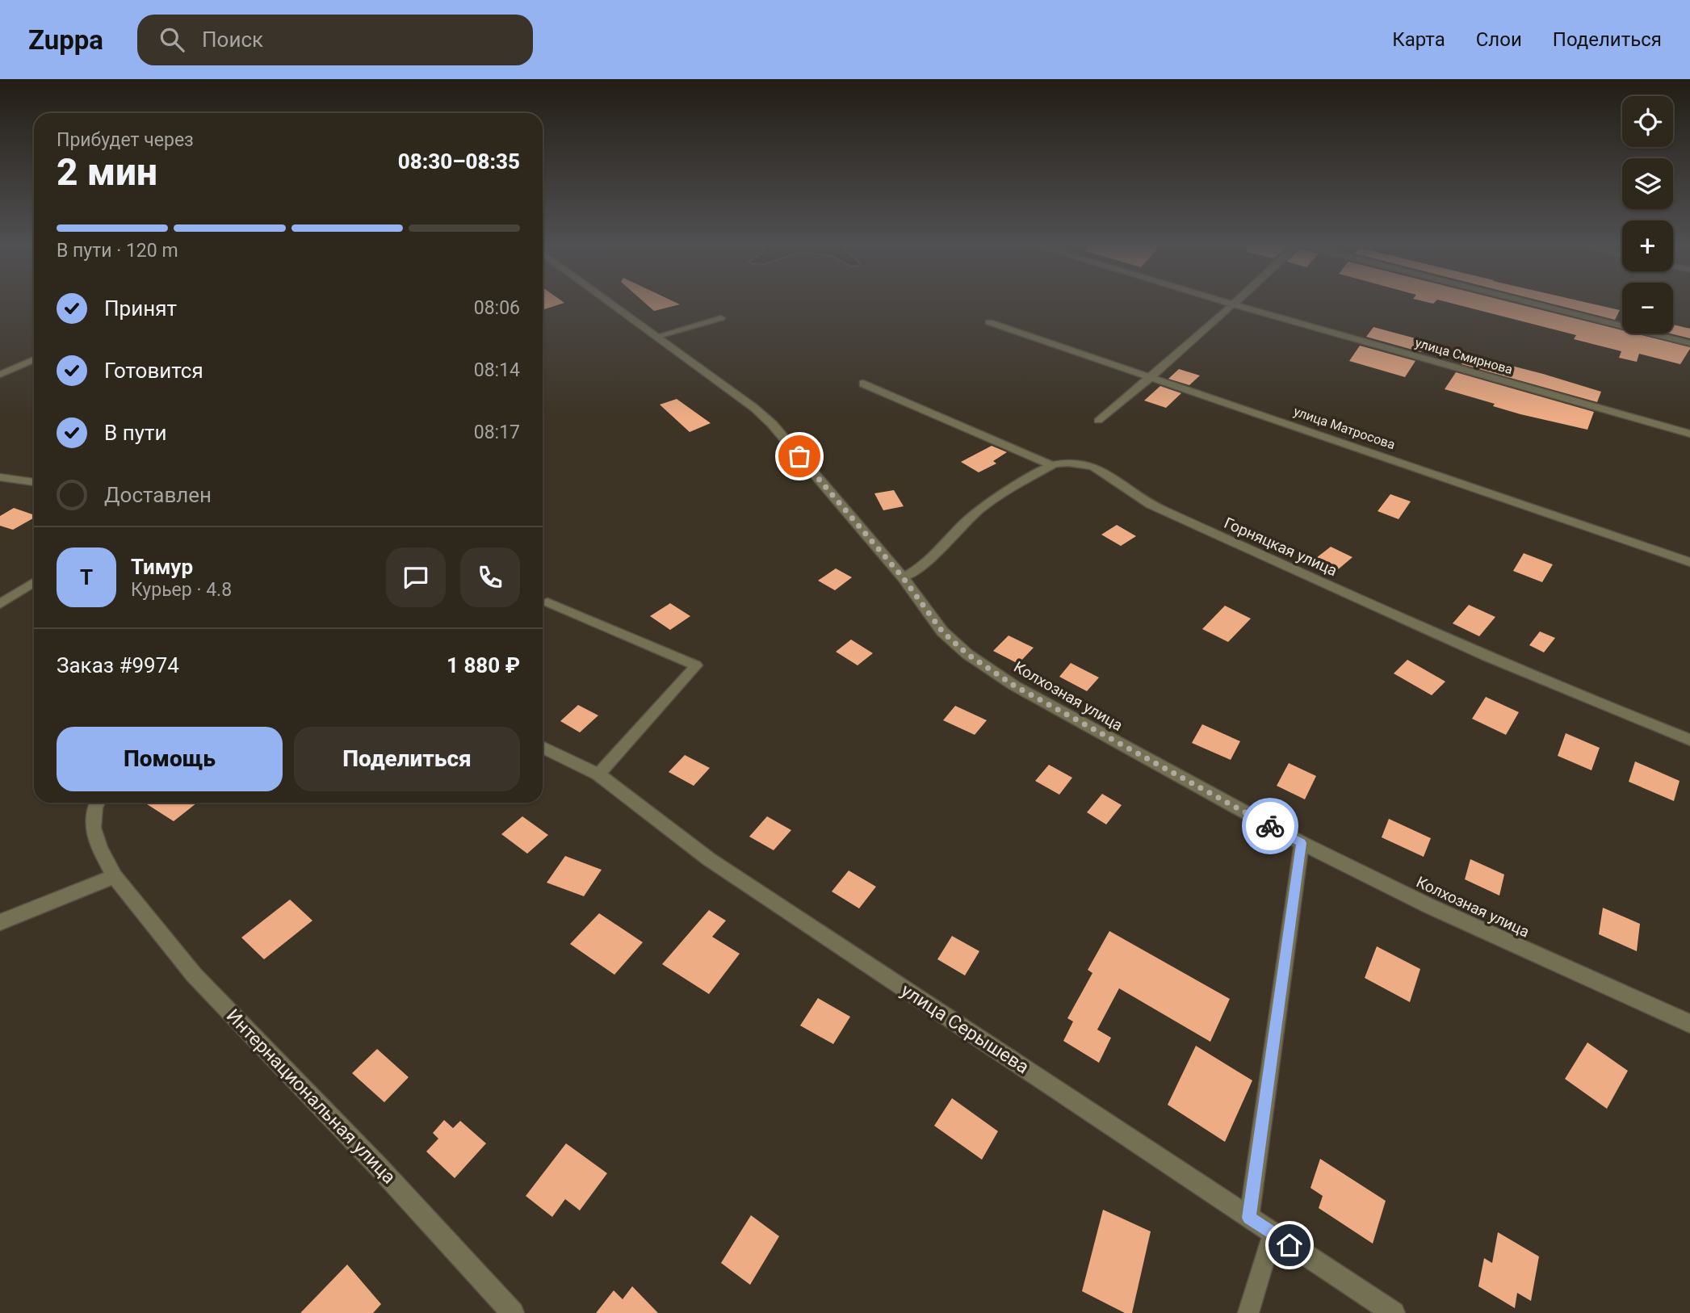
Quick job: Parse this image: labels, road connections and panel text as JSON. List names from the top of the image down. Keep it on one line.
{"streets":{"street":["улица Смирнова","улица Матросова","Горняцкая улица","Колхозная улица","улица Серышева","Интернациональная улица"]},"page":{"header":"Zuppa","search":"Поиск","nav":["Карта","Слои","Поделиться"],"map_buttons":["+","−"],"heading":["2 мин","Прибудет через","08:30–08:35"],"panel":["Тимур","Курьер · 4.8","Заказ #9974","1 880 ₽"],"bar":"В пути · 120 m","list":[["Принят","08:06"],["Готовится","08:14"],["В пути","08:17"],"Доставлен"],"round":"Т","buttons":["Помощь","Поделиться"]}}
